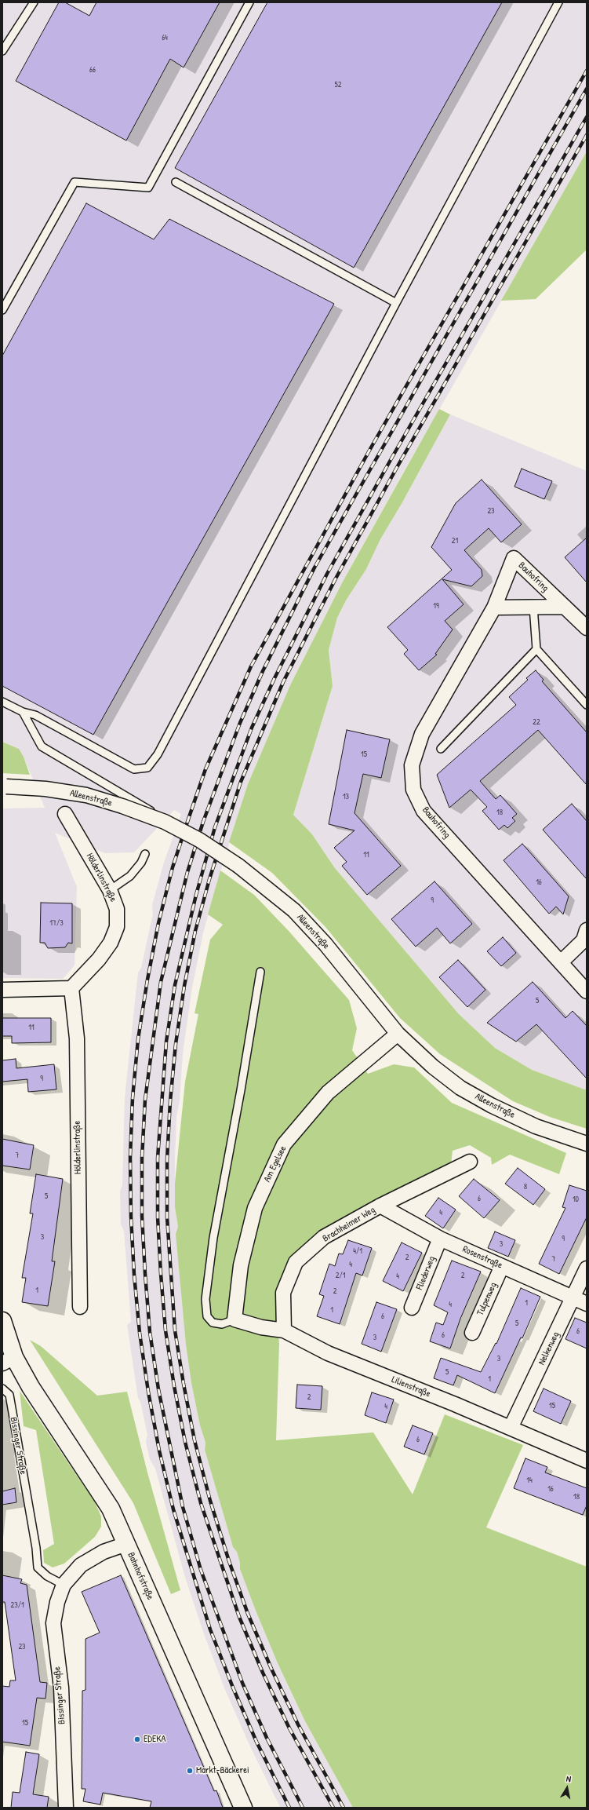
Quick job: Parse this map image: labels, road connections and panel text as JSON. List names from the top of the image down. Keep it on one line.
{"streets":{"main road":["Bahnhofstraße"],"street":["Bauhofring","Alleenstraße","Hölderlinstraße","Am Egelsee","Brachheimer Weg","Rosenstraße","Fliederweg","Tulpenweg","Nelkenweg","Lilienstraße","Bissinger Straße"]},"crossings":[["Alleenstraße","Am Egelsee"],["Am Egelsee","Lilienstraße"],["Brachheimer Weg","Rosenstraße"],["Brachheimer Weg","Lilienstraße"],["Rosenstraße","Fliederweg"],["Rosenstraße","Tulpenweg"],["Rosenstraße","Nelkenweg"],["Nelkenweg","Lilienstraße"],["Bissinger Straße","Bahnhofstraße"]],"places":["EDEKA","Markt-Bäckerei"],"house_numbers":["64","66","52","23","21","19","22","15","13","18","11","16","9","17/3","5","11","9","7","8","5","6","10","4","3","9","3","4/1","2","7","4","2/1","2","4","1","2","1","4","1","6","5","6","6","3","3","5","1","2","15","4","6","14","16","18","23/1","23","15"],"north":"top"}
